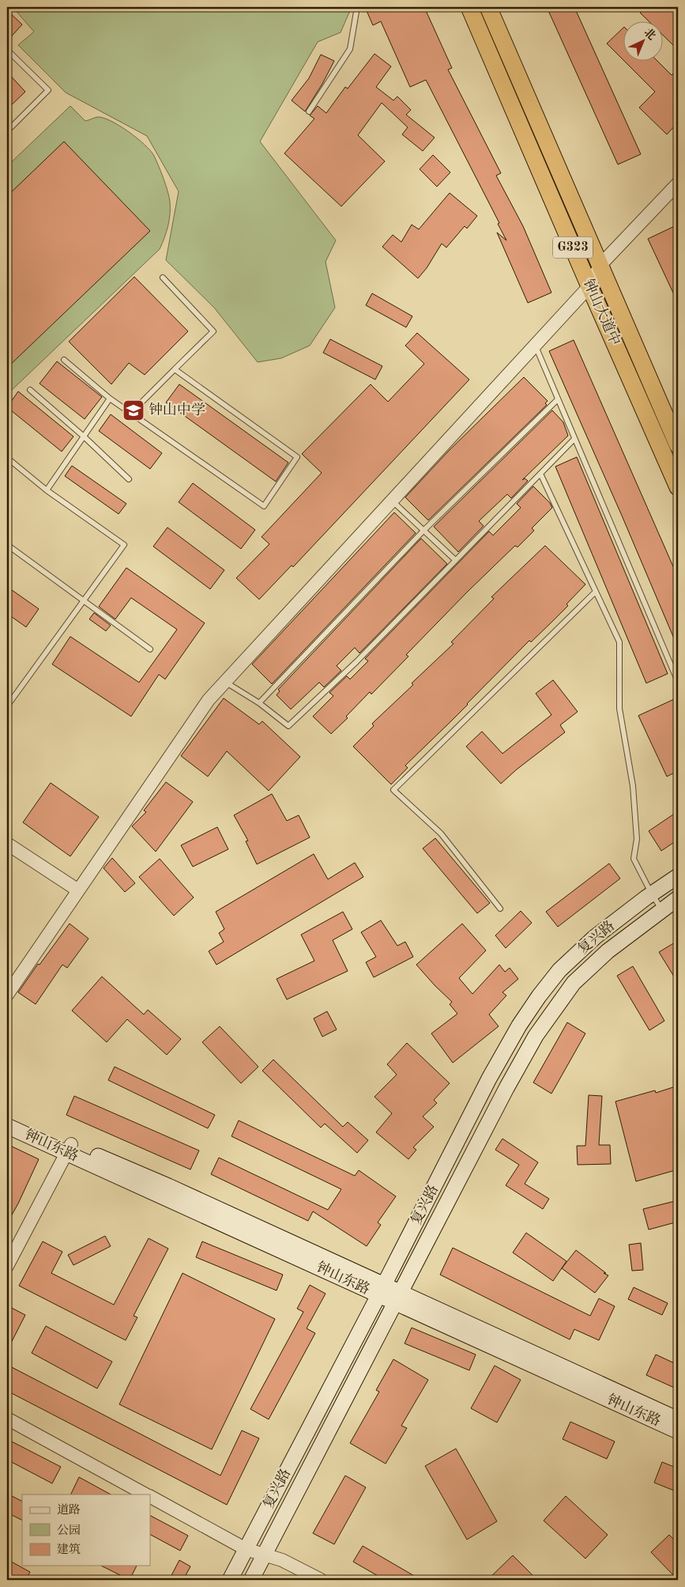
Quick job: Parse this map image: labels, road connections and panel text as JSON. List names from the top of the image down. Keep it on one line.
{"streets":{"highway":["G323","钟山大道中"],"main road":["复兴路","钟山东路"]},"crossings":[["复兴路","钟山东路"]],"places":{"school or university":["钟山中学"]},"legend":["道路","公园","建筑"],"north":"top right"}
